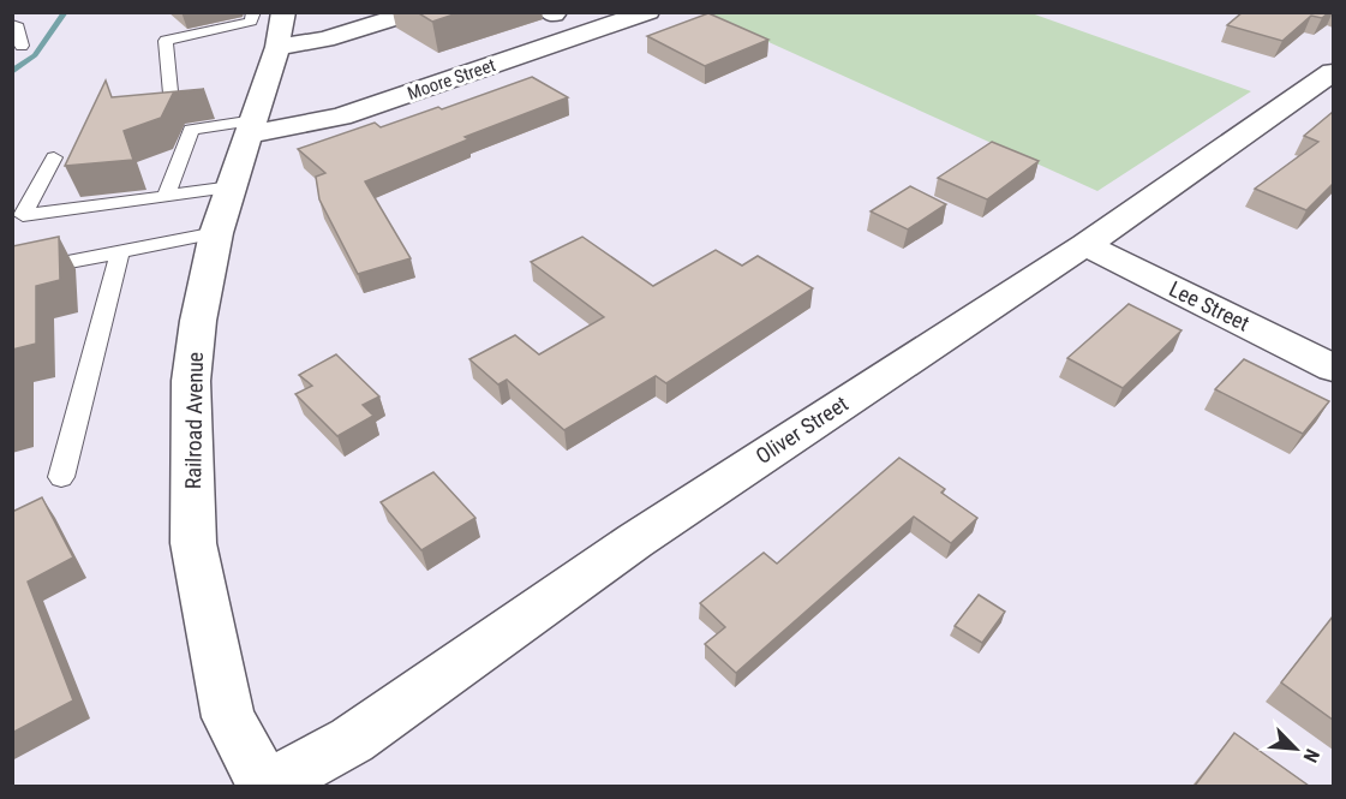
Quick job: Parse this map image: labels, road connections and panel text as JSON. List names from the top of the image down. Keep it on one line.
{"streets":{"street":["Moore Street","Lee Street","Railroad Avenue","Oliver Street"]},"crossings":[["Moore Street","Railroad Avenue"],["Lee Street","Oliver Street"],["Railroad Avenue","Oliver Street"]],"north":"bottom right"}
